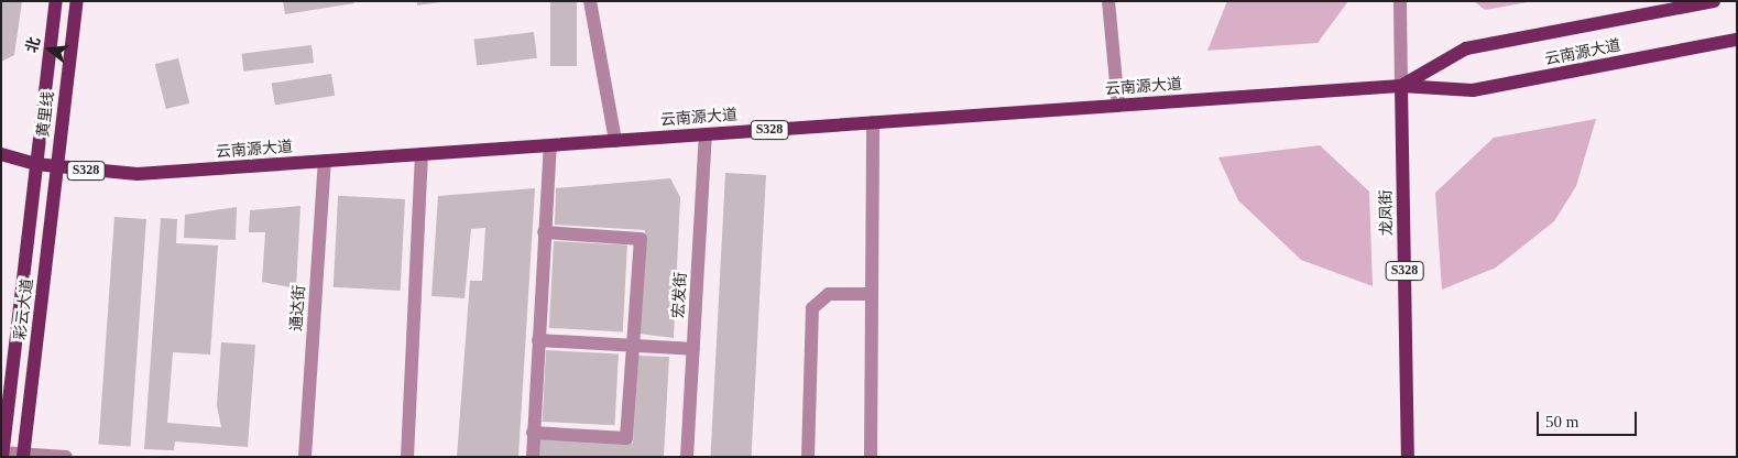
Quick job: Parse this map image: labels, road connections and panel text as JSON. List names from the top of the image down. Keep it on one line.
{"streets":{"main road":["云南源大道","黄里线","S328","龙凤街","彩云大道"],"street":["宏发街","通达街"]},"crossings":[["云南源大道","黄里线"],["云南源大道","龙凤街"],["云南源大道","宏发街"],["云南源大道","通达街"],["云南源大道","彩云大道"],["黄里线","彩云大道"]],"scale_bar":"50 m","north":"left"}
